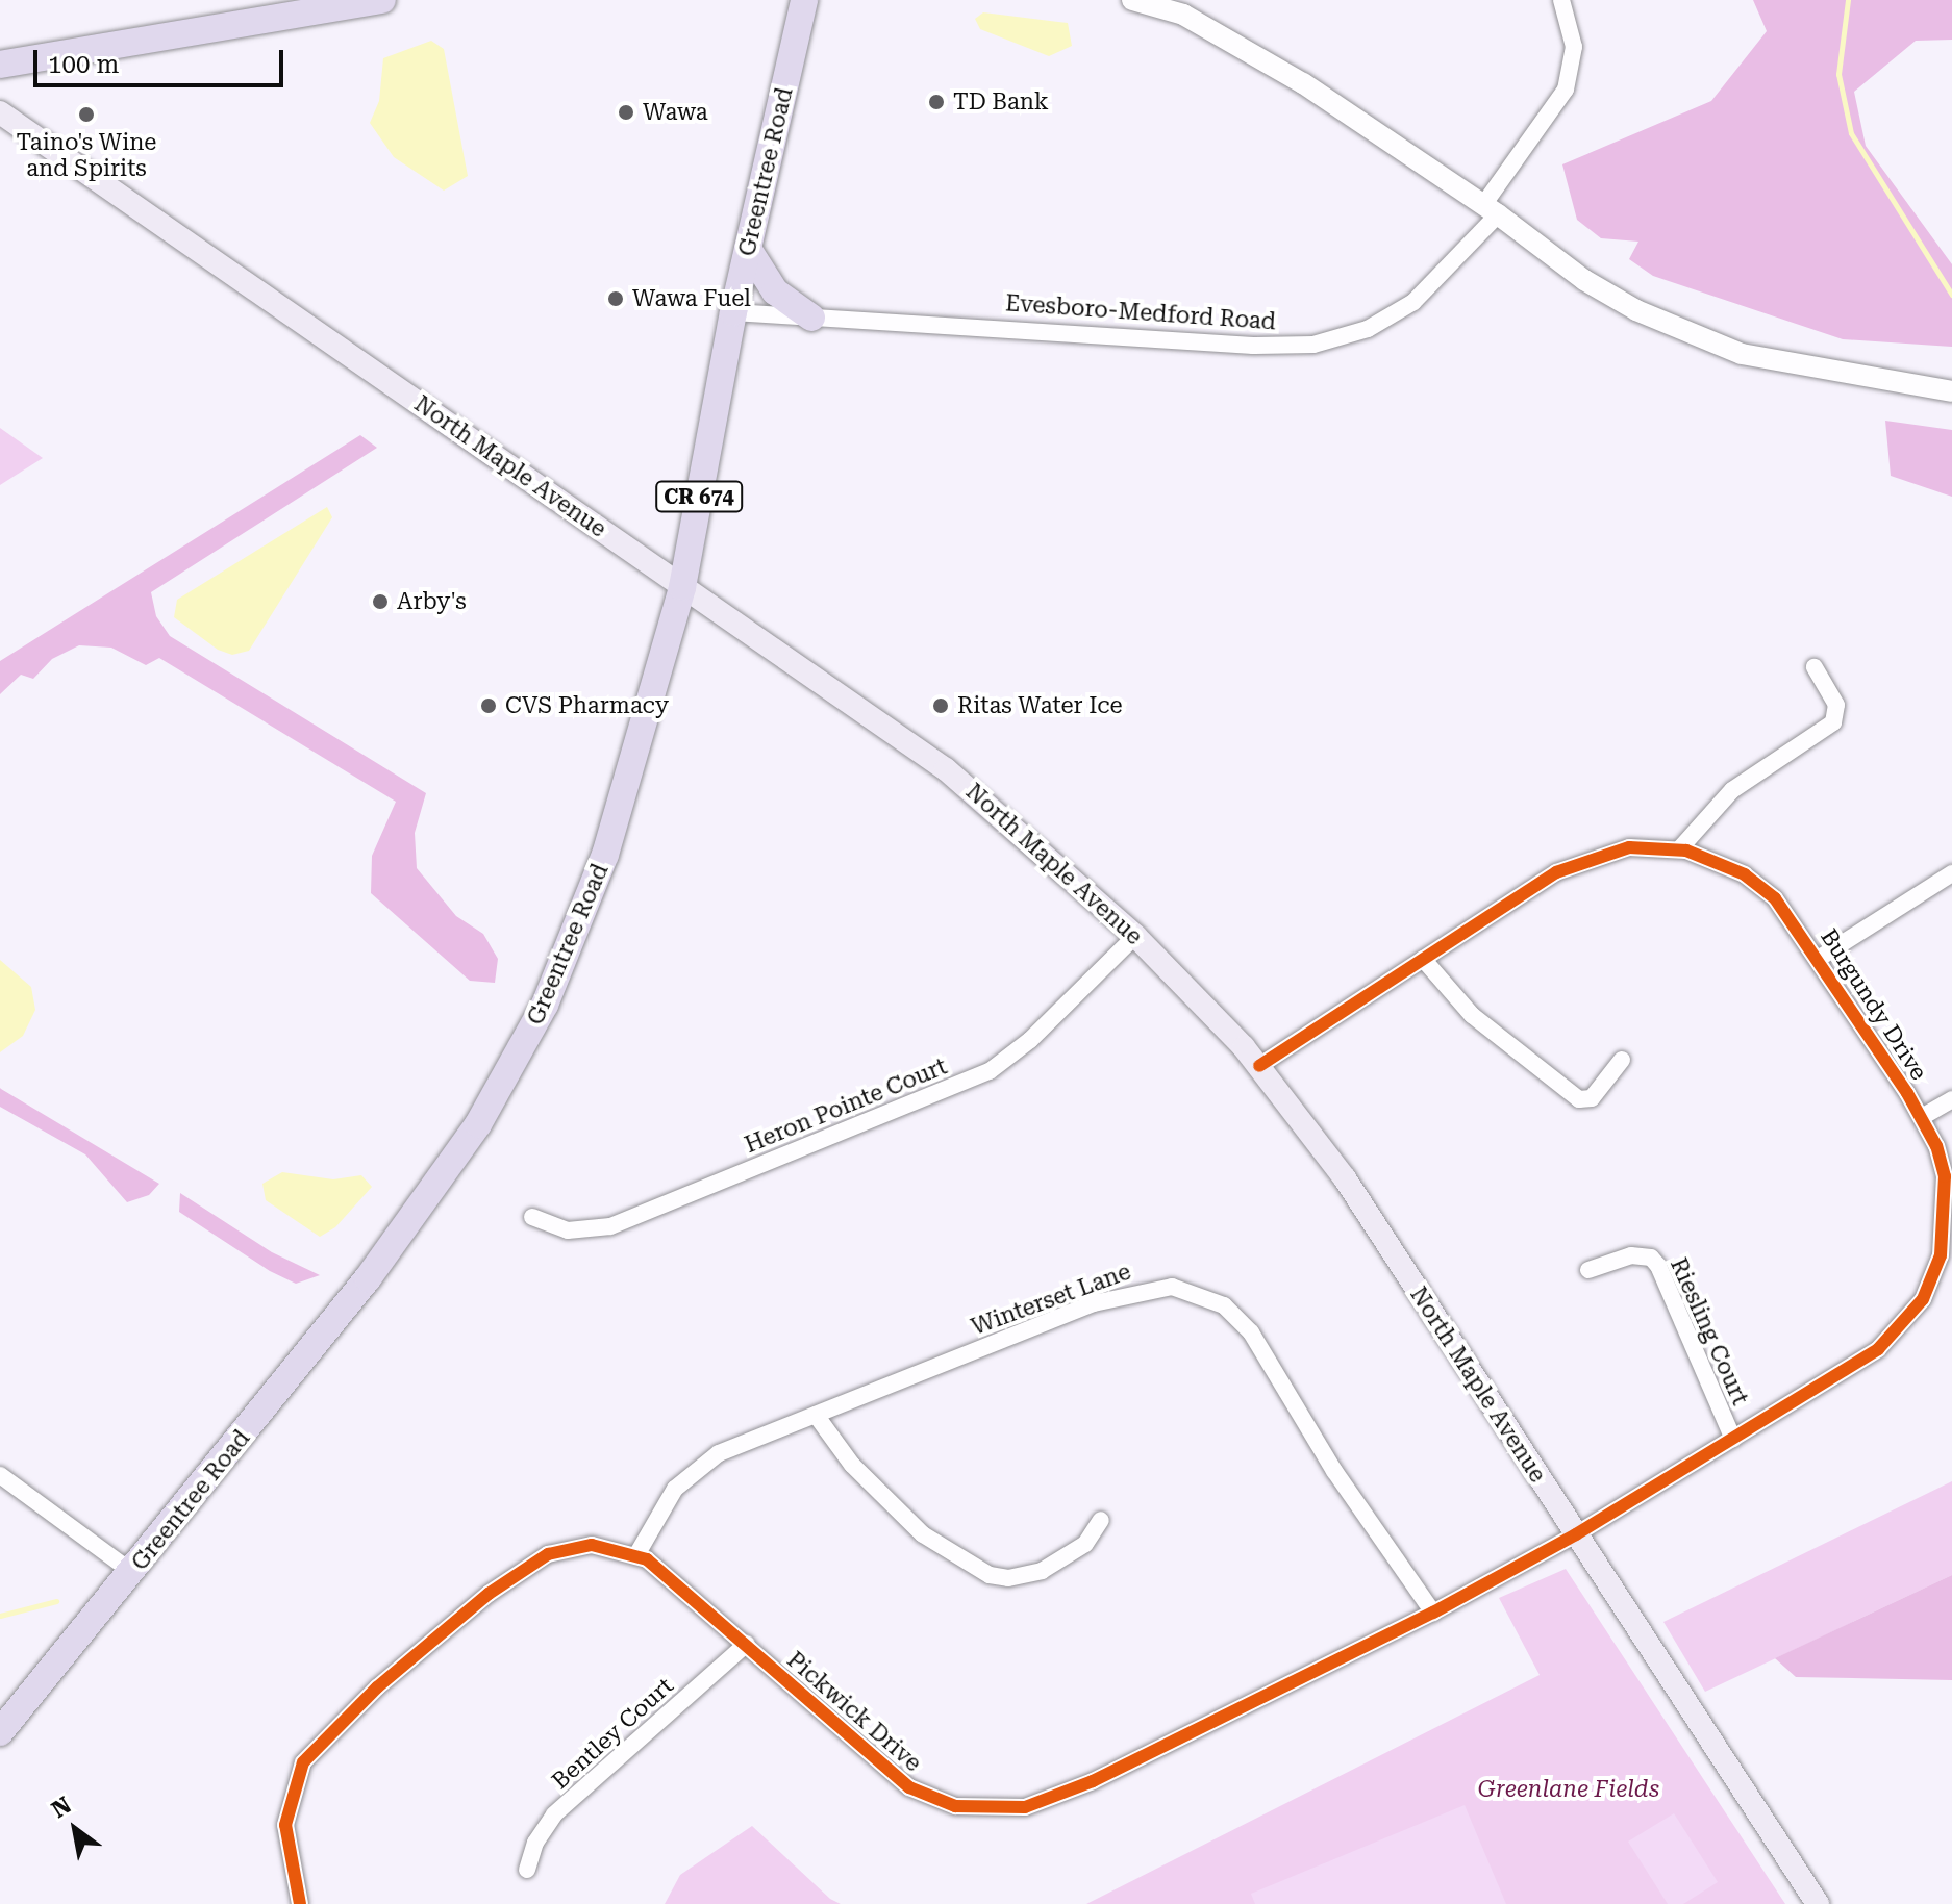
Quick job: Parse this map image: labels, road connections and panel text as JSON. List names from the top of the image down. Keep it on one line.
{"streets":{"main road":["Greentree Road","North Maple Avenue","CR 674"],"street":["Evesboro-Medford Road","Burgundy Drive","Heron Pointe Court","Winterset Lane","Riesling Court","Pickwick Drive","Bentley Court"]},"crossings":[["Greentree Road","Evesboro-Medford Road"],["Greentree Road","North Maple Avenue"],["North Maple Avenue","Burgundy Drive"],["North Maple Avenue","Heron Pointe Court"],["North Maple Avenue","Pickwick Drive"],["Burgundy Drive","Riesling Court"],["Burgundy Drive","Pickwick Drive"],["Winterset Lane","Pickwick Drive"],["Pickwick Drive","Bentley Court"]],"parks":["Greenlane Fields"],"places":["TD Bank","Wawa","Taino's Wine and Spirits","Wawa Fuel","Arby's","CVS Pharmacy","Ritas Water Ice"],"scale_bar":"100 m","north":"top left"}
